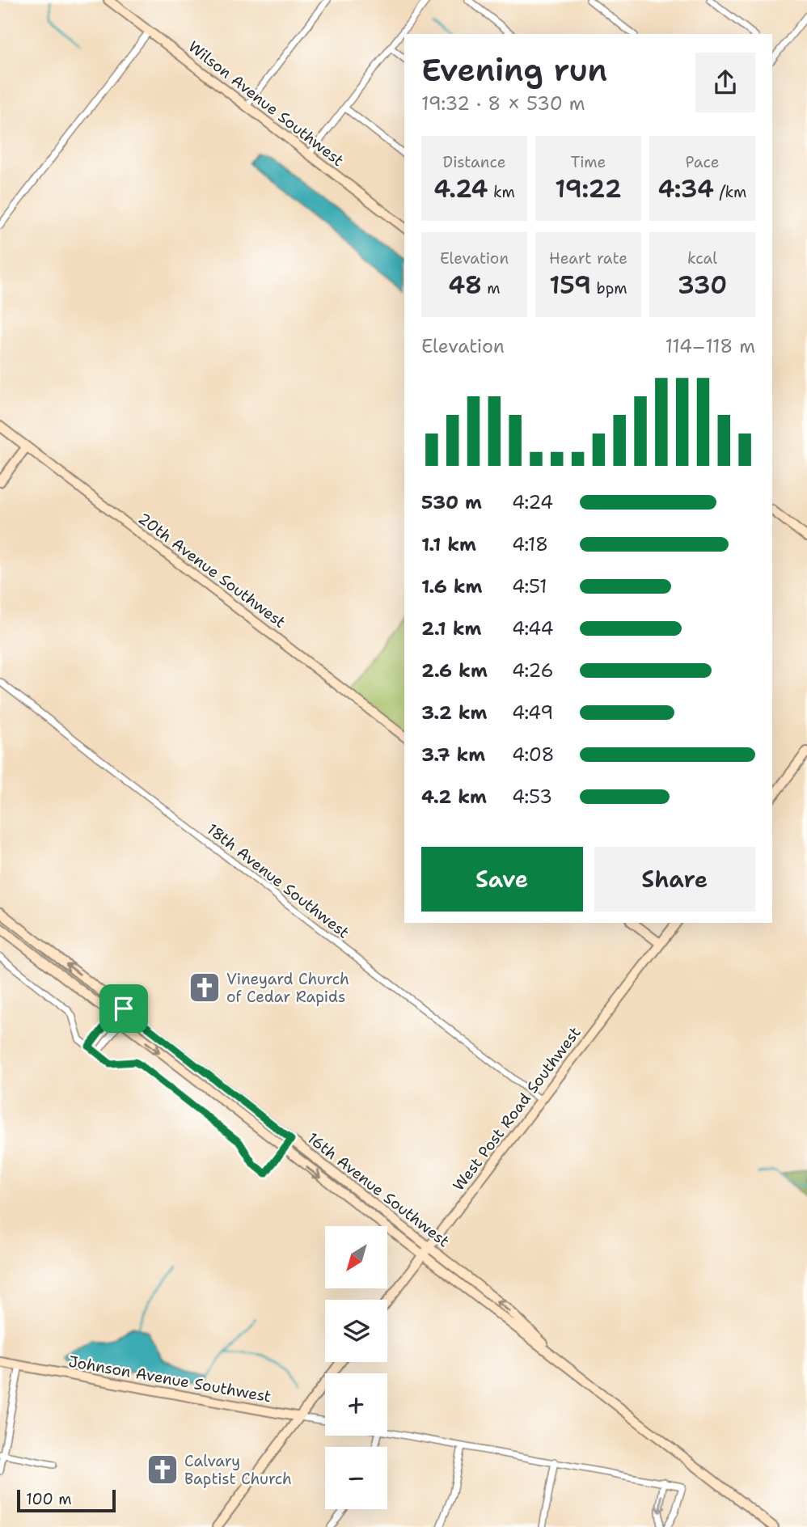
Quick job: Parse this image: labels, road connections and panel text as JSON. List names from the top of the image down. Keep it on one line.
{"streets":{"street":["Wilson Avenue Southwest","20th Avenue Southwest","18th Avenue Southwest","West Post Road Southwest","16th Avenue Southwest","Johnson Avenue Southwest"]},"crossings":[["18th Avenue Southwest","West Post Road Southwest"],["West Post Road Southwest","16th Avenue Southwest"]],"places":{"church":["Vineyard Church of Cedar Rapids","Calvary Baptist Church"]},"scale_bar":"100 m","north":"bottom left","page":{"heading":["Evening run","19:32 · 8 × 530 m"],"stats":[["Distance","4.24 km"],["Time","19:22"],["Pace","4:34 /km"],["Elevation","48 m"],["Heart rate","159 bpm"],["kcal","330"]],"chart":["Elevation","114–118 m"],"list":[{"name":"530 m","note":"4:24"},{"name":"1.1 km","note":"4:18"},{"name":"1.6 km","note":"4:51"},{"name":"2.1 km","note":"4:44"},{"name":"2.6 km","note":"4:26"},{"name":"3.2 km","note":"4:49"},{"name":"3.7 km","note":"4:08"},{"name":"4.2 km","note":"4:53"}],"buttons":["Save","Share"],"map_buttons":["+","−"],"scale":"100 m"}}
